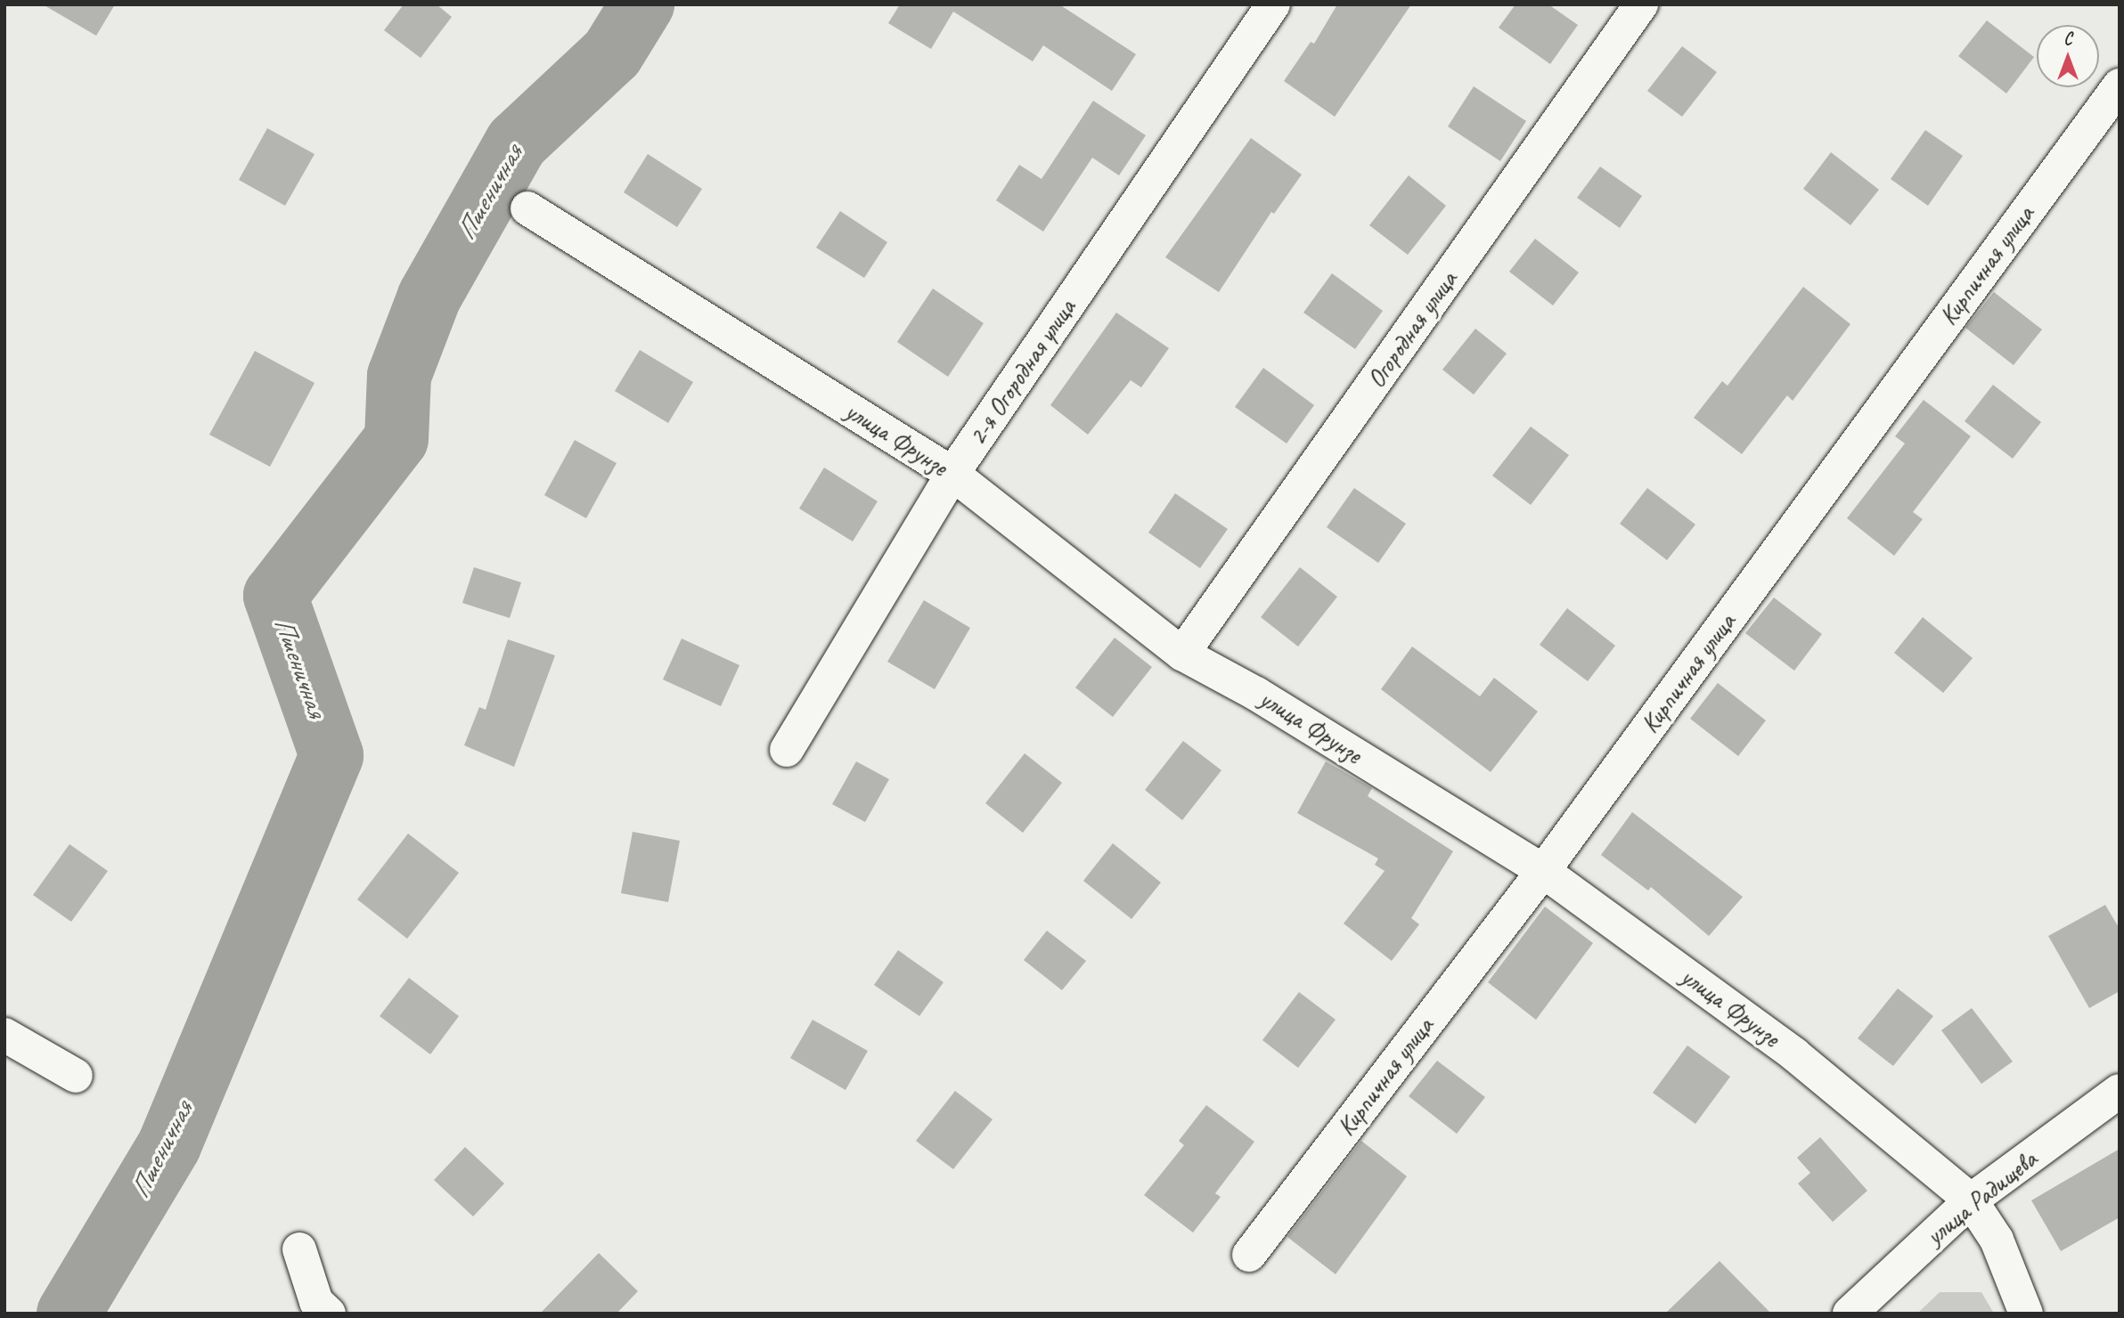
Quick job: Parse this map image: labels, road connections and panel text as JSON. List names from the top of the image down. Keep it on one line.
{"streets":{"street":["Кирпичная улица","Огородная улица","2-я Огородная улица","улица Фрунзе","улица Радищева"]},"crossings":[["Кирпичная улица","улица Фрунзе"],["Огородная улица","улица Фрунзе"],["2-я Огородная улица","улица Фрунзе"],["улица Фрунзе","улица Радищева"]],"water":["Пшеничная"],"north":"top"}
